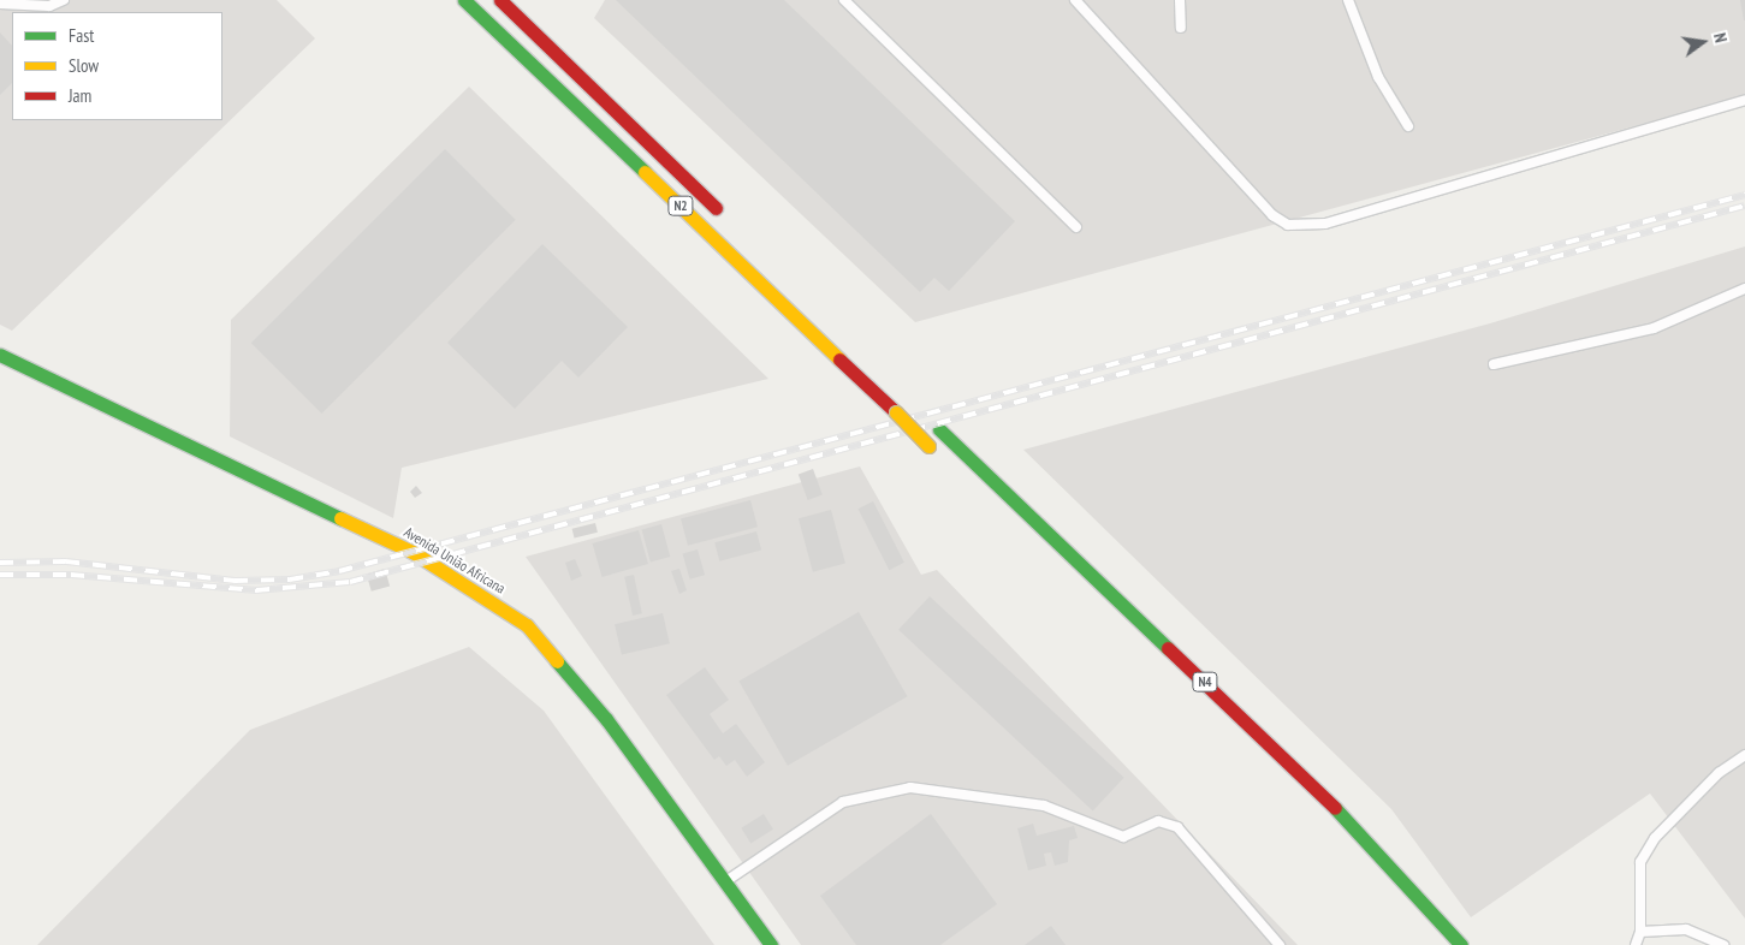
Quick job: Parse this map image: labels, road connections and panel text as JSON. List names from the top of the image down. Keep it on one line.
{"streets":{"main road":["N2","Avenida União Africana","N4"]},"legend":["Fast","Slow","Jam"],"north":"right"}
